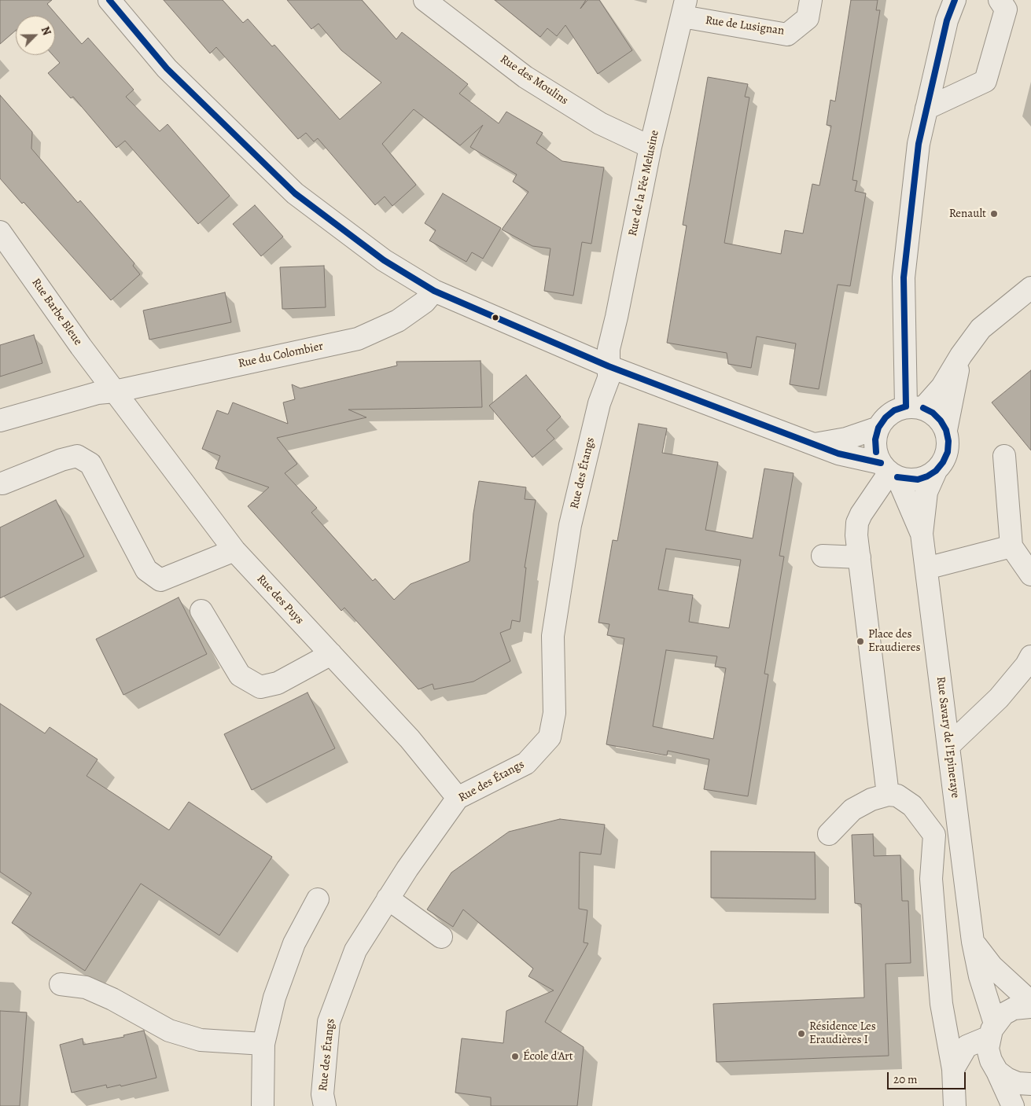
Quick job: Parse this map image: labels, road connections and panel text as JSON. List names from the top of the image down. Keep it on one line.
{"streets":{"street":["Rue de Lusignan","Rue des Moulins","Rue de la Fée Melusine","Rue Barbe Bleue","Rue du Colombier","Rue des Étangs","Rue des Puys","Rue Savary de l'Epineraye"]},"crossings":[["Rue de Lusignan","Rue de la Fée Melusine"],["Rue des Moulins","Rue de la Fée Melusine"],["Rue de la Fée Melusine","Rue des Étangs"],["Rue Barbe Bleue","Rue du Colombier"],["Rue Barbe Bleue","Rue des Puys"],["Rue du Colombier","Rue des Puys"],["Rue des Étangs","Rue des Puys"]],"places":["Renault","Place des Eraudieres","Résidence Les Eraudières I","École d'Art"],"scale_bar":"20 m","north":"top right"}
